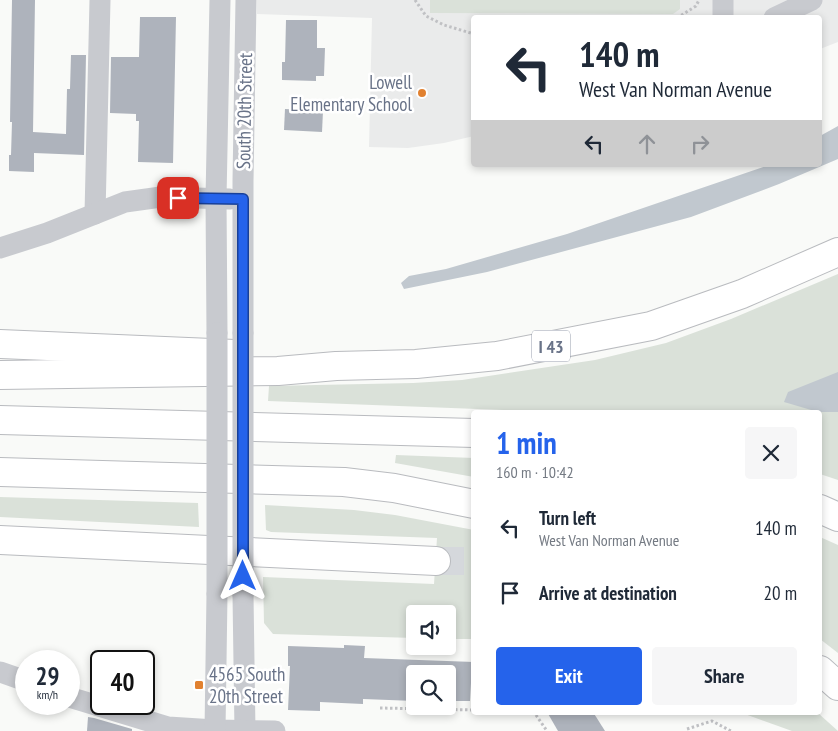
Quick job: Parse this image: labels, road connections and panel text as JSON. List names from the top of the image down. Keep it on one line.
{"streets":{"highway":["I 43"],"street":["South 20th Street"]},"places":{"other":["Lowell Elementary School"],"transit":["4565 South 20th Street"]},"page":{"turn":["140 m","West Van Norman Avenue"],"heading":["1 min","160 m · 10:42"],"list":[{"name":"Turn left","note":"West Van Norman Avenue","value":"140 m"},{"name":"Arrive at destination","value":"20 m"}],"buttons":["Exit","Share"],"speed":"29 km/h","limit":"40"}}
